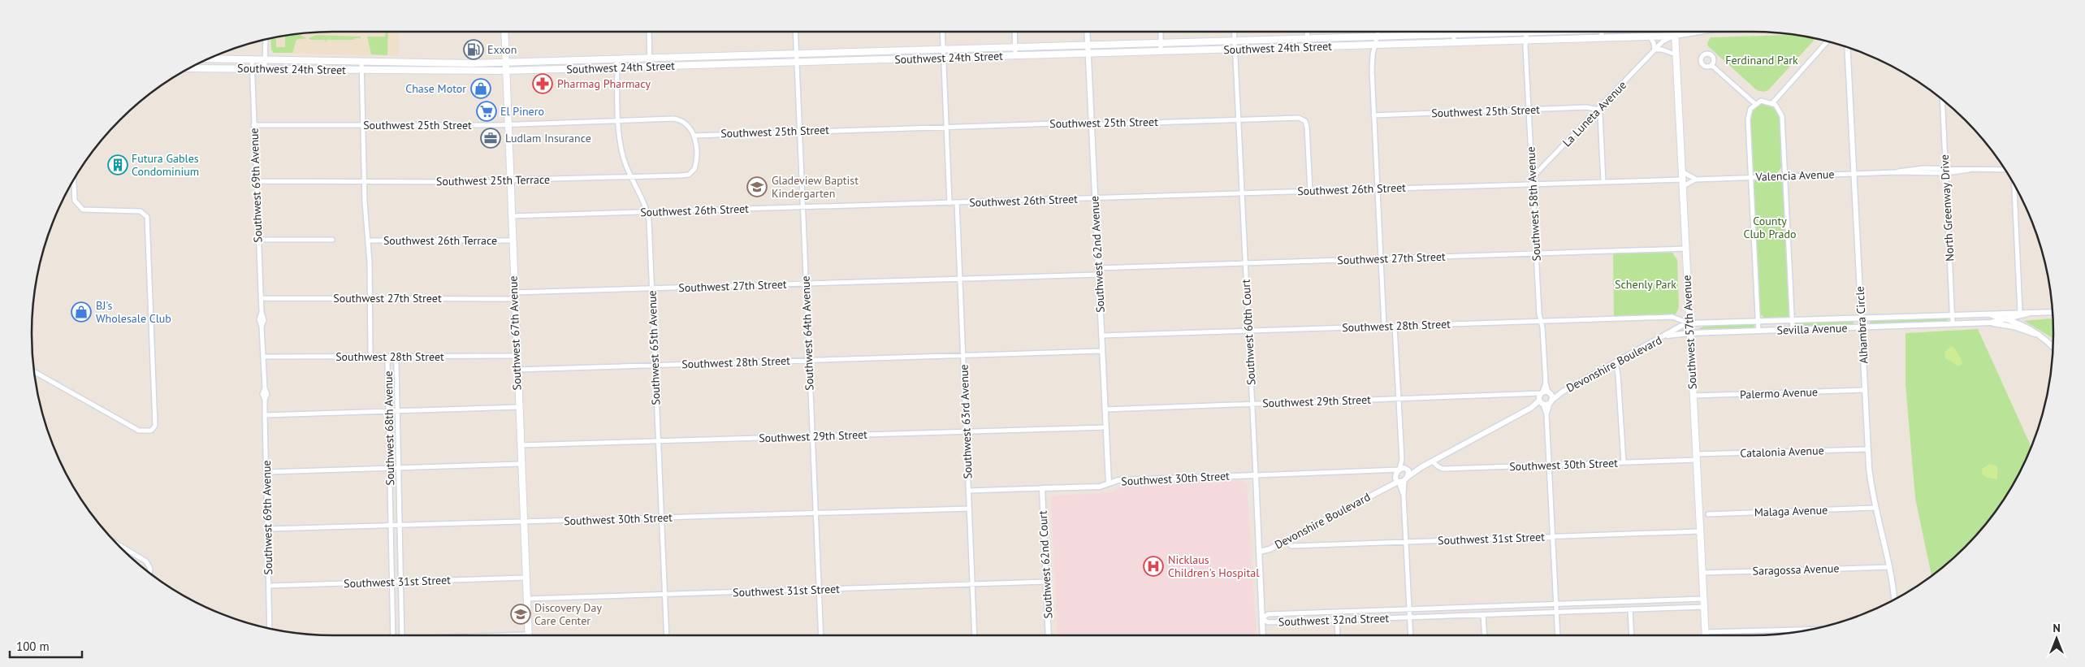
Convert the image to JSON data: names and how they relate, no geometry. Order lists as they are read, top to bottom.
{
  "streets": {
    "main road": ["Southwest 24th Street", "Southwest 57th Avenue", "Southwest 67th Avenue"],
    "street": [
      "Southwest 25th Street",
      "La Luneta Avenue",
      "Valencia Avenue",
      "Southwest 25th Terrace",
      "Southwest 69th Avenue",
      "Southwest 26th Street",
      "Southwest 58th Avenue",
      "North Greenway Drive",
      "Southwest 26th Terrace",
      "Southwest 62nd Avenue",
      "Southwest 27th Street",
      "Alhambra Circle",
      "Southwest 28th Street",
      "Sevilla Avenue",
      "Southwest 60th Court",
      "Southwest 64th Avenue",
      "Southwest 65th Avenue",
      "Devonshire Boulevard",
      "Palermo Avenue",
      "Southwest 29th Street",
      "Southwest 63rd Avenue",
      "Southwest 68th Avenue",
      "Catalonia Avenue",
      "Southwest 30th Street",
      "Malaga Avenue",
      "Southwest 31st Street",
      "Southwest 62nd Court",
      "Saragossa Avenue",
      "Southwest 32nd Street"
    ]
  },
  "crossings": [
    ["Southwest 24th Street", "La Luneta Avenue"],
    ["Southwest 24th Street", "Southwest 69th Avenue"],
    ["Southwest 24th Street", "Southwest 58th Avenue"],
    ["Southwest 24th Street", "Southwest 62nd Avenue"],
    ["Southwest 24th Street", "Southwest 60th Court"],
    ["Southwest 24th Street", "Southwest 57th Avenue"],
    ["Southwest 24th Street", "Southwest 67th Avenue"],
    ["Southwest 24th Street", "Southwest 64th Avenue"],
    ["Southwest 24th Street", "Southwest 65th Avenue"],
    ["Southwest 25th Street", "La Luneta Avenue"],
    ["Southwest 25th Street", "Southwest 25th Terrace"],
    ["Southwest 25th Street", "Southwest 69th Avenue"],
    ["Southwest 25th Street", "Southwest 26th Street"],
    ["Southwest 25th Street", "Southwest 58th Avenue"],
    ["Southwest 25th Street", "Southwest 62nd Avenue"],
    ["Southwest 25th Street", "Southwest 60th Court"],
    ["Southwest 25th Street", "Southwest 67th Avenue"],
    ["Southwest 25th Street", "Southwest 64th Avenue"],
    ["Southwest 25th Street", "Southwest 65th Avenue"],
    ["La Luneta Avenue", "Southwest 58th Avenue"],
    ["La Luneta Avenue", "Southwest 57th Avenue"],
    ["Valencia Avenue", "North Greenway Drive"],
    ["Valencia Avenue", "Alhambra Circle"],
    ["Valencia Avenue", "Southwest 57th Avenue"],
    ["Southwest 25th Terrace", "Southwest 69th Avenue"],
    ["Southwest 25th Terrace", "Southwest 67th Avenue"],
    ["Southwest 25th Terrace", "Southwest 65th Avenue"],
    ["Southwest 69th Avenue", "Southwest 27th Street"],
    ["Southwest 69th Avenue", "Southwest 28th Street"],
    ["Southwest 69th Avenue", "Southwest 30th Street"],
    ["Southwest 69th Avenue", "Southwest 31st Street"],
    ["Southwest 26th Street", "Southwest 58th Avenue"],
    ["Southwest 26th Street", "Southwest 62nd Avenue"],
    ["Southwest 26th Street", "Southwest 60th Court"],
    ["Southwest 26th Street", "Southwest 57th Avenue"],
    ["Southwest 26th Street", "Southwest 67th Avenue"],
    ["Southwest 26th Street", "Southwest 64th Avenue"],
    ["Southwest 26th Street", "Southwest 65th Avenue"],
    ["Southwest 26th Street", "Southwest 63rd Avenue"],
    ["Southwest 58th Avenue", "Southwest 27th Street"],
    ["Southwest 58th Avenue", "Southwest 28th Street"],
    ["Southwest 58th Avenue", "Devonshire Boulevard"],
    ["Southwest 58th Avenue", "Southwest 29th Street"],
    ["North Greenway Drive", "Sevilla Avenue"],
    ["Southwest 26th Terrace", "Southwest 67th Avenue"],
    ["Southwest 62nd Avenue", "Southwest 27th Street"],
    ["Southwest 62nd Avenue", "Southwest 28th Street"],
    ["Southwest 62nd Avenue", "Southwest 29th Street"],
    ["Southwest 62nd Avenue", "Southwest 30th Street"],
    ["Southwest 27th Street", "Southwest 60th Court"],
    ["Southwest 27th Street", "Southwest 57th Avenue"],
    ["Southwest 27th Street", "Southwest 67th Avenue"],
    ["Southwest 27th Street", "Southwest 64th Avenue"],
    ["Southwest 27th Street", "Southwest 65th Avenue"],
    ["Southwest 27th Street", "Southwest 63rd Avenue"],
    ["Alhambra Circle", "Sevilla Avenue"],
    ["Alhambra Circle", "Palermo Avenue"],
    ["Alhambra Circle", "Catalonia Avenue"],
    ["Alhambra Circle", "Malaga Avenue"],
    ["Alhambra Circle", "Saragossa Avenue"],
    ["Southwest 28th Street", "Sevilla Avenue"],
    ["Southwest 28th Street", "Southwest 60th Court"],
    ["Southwest 28th Street", "Southwest 57th Avenue"],
    ["Southwest 28th Street", "Southwest 67th Avenue"],
    ["Southwest 28th Street", "Southwest 64th Avenue"],
    ["Southwest 28th Street", "Southwest 65th Avenue"],
    ["Southwest 28th Street", "Devonshire Boulevard"],
    ["Southwest 28th Street", "Southwest 63rd Avenue"],
    ["Southwest 28th Street", "Southwest 68th Avenue"],
    ["Sevilla Avenue", "Southwest 57th Avenue"],
    ["Sevilla Avenue", "Devonshire Boulevard"],
    ["Southwest 60th Court", "Devonshire Boulevard"],
    ["Southwest 60th Court", "Southwest 29th Street"],
    ["Southwest 60th Court", "Southwest 30th Street"],
    ["Southwest 60th Court", "Southwest 32nd Street"],
    ["Southwest 57th Avenue", "Devonshire Boulevard"],
    ["Southwest 57th Avenue", "Palermo Avenue"],
    ["Southwest 57th Avenue", "Catalonia Avenue"],
    ["Southwest 57th Avenue", "Southwest 30th Street"],
    ["Southwest 57th Avenue", "Southwest 31st Street"],
    ["Southwest 57th Avenue", "Saragossa Avenue"],
    ["Southwest 57th Avenue", "Southwest 32nd Street"],
    ["Southwest 67th Avenue", "Southwest 29th Street"],
    ["Southwest 67th Avenue", "Southwest 30th Street"],
    ["Southwest 67th Avenue", "Southwest 31st Street"],
    ["Southwest 64th Avenue", "Southwest 29th Street"],
    ["Southwest 64th Avenue", "Southwest 30th Street"],
    ["Southwest 64th Avenue", "Southwest 31st Street"],
    ["Southwest 65th Avenue", "Southwest 29th Street"],
    ["Southwest 65th Avenue", "Southwest 30th Street"],
    ["Southwest 65th Avenue", "Southwest 31st Street"],
    ["Devonshire Boulevard", "Southwest 29th Street"],
    ["Devonshire Boulevard", "Southwest 30th Street"],
    ["Devonshire Boulevard", "Southwest 31st Street"],
    ["Southwest 29th Street", "Southwest 63rd Avenue"],
    ["Southwest 63rd Avenue", "Southwest 30th Street"],
    ["Southwest 63rd Avenue", "Southwest 31st Street"],
    ["Southwest 68th Avenue", "Southwest 30th Street"],
    ["Southwest 68th Avenue", "Southwest 31st Street"],
    ["Catalonia Avenue", "Southwest 30th Street"],
    ["Southwest 30th Street", "Southwest 62nd Court"],
    ["Southwest 31st Street", "Southwest 62nd Court"]
  ],
  "parks": ["Ferdinand Park", "County Club Prado", "Schenly Park"],
  "places": {
    "fuel station": ["Exxon"],
    "pharmacy": ["Pharmag Pharmacy"],
    "shop": ["Chase Motor", "BJ's Wholesale Club"],
    "supermarket": ["El Pinero"],
    "office": ["Ludlam Insurance"],
    "building": ["Futura Gables Condominium"],
    "school or university": ["Gladeview Baptist Kindergarten", "Discovery Day Care Center"],
    "hospital": ["Nicklaus Children's Hospital"]
  },
  "scale_bar": "100 m",
  "north": "top"
}
